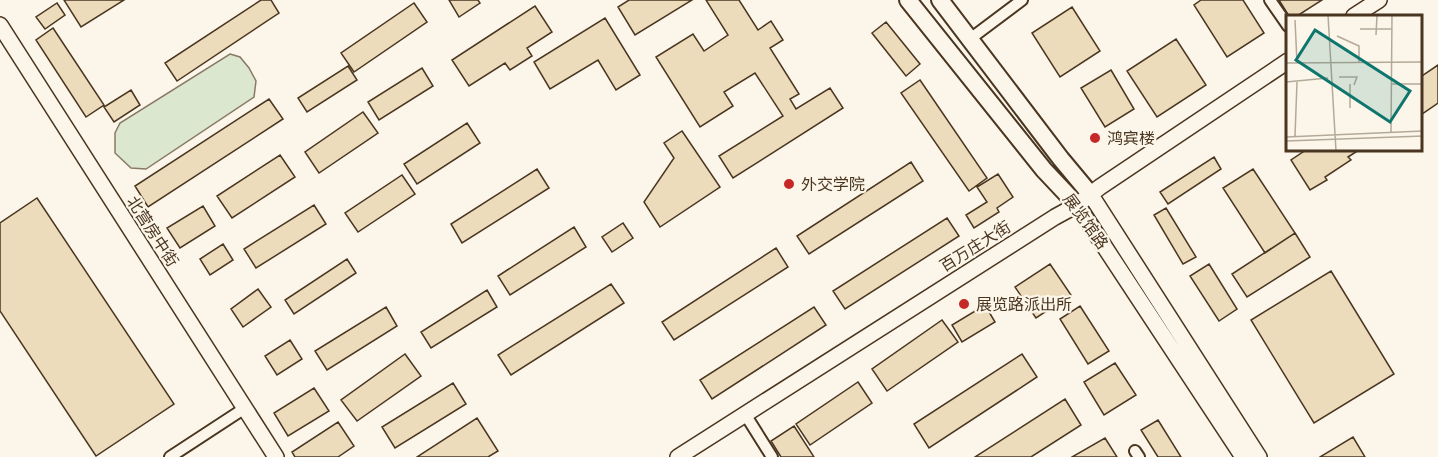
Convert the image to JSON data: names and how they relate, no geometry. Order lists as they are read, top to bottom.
{
  "streets": {
    "main road": ["展览馆路", "北营房中街", "百万庄大街"]
  },
  "crossings": [
    ["展览馆路", "百万庄大街"]
  ],
  "places": ["鸿宾楼", "外交学院", "展览路派出所"]
}
